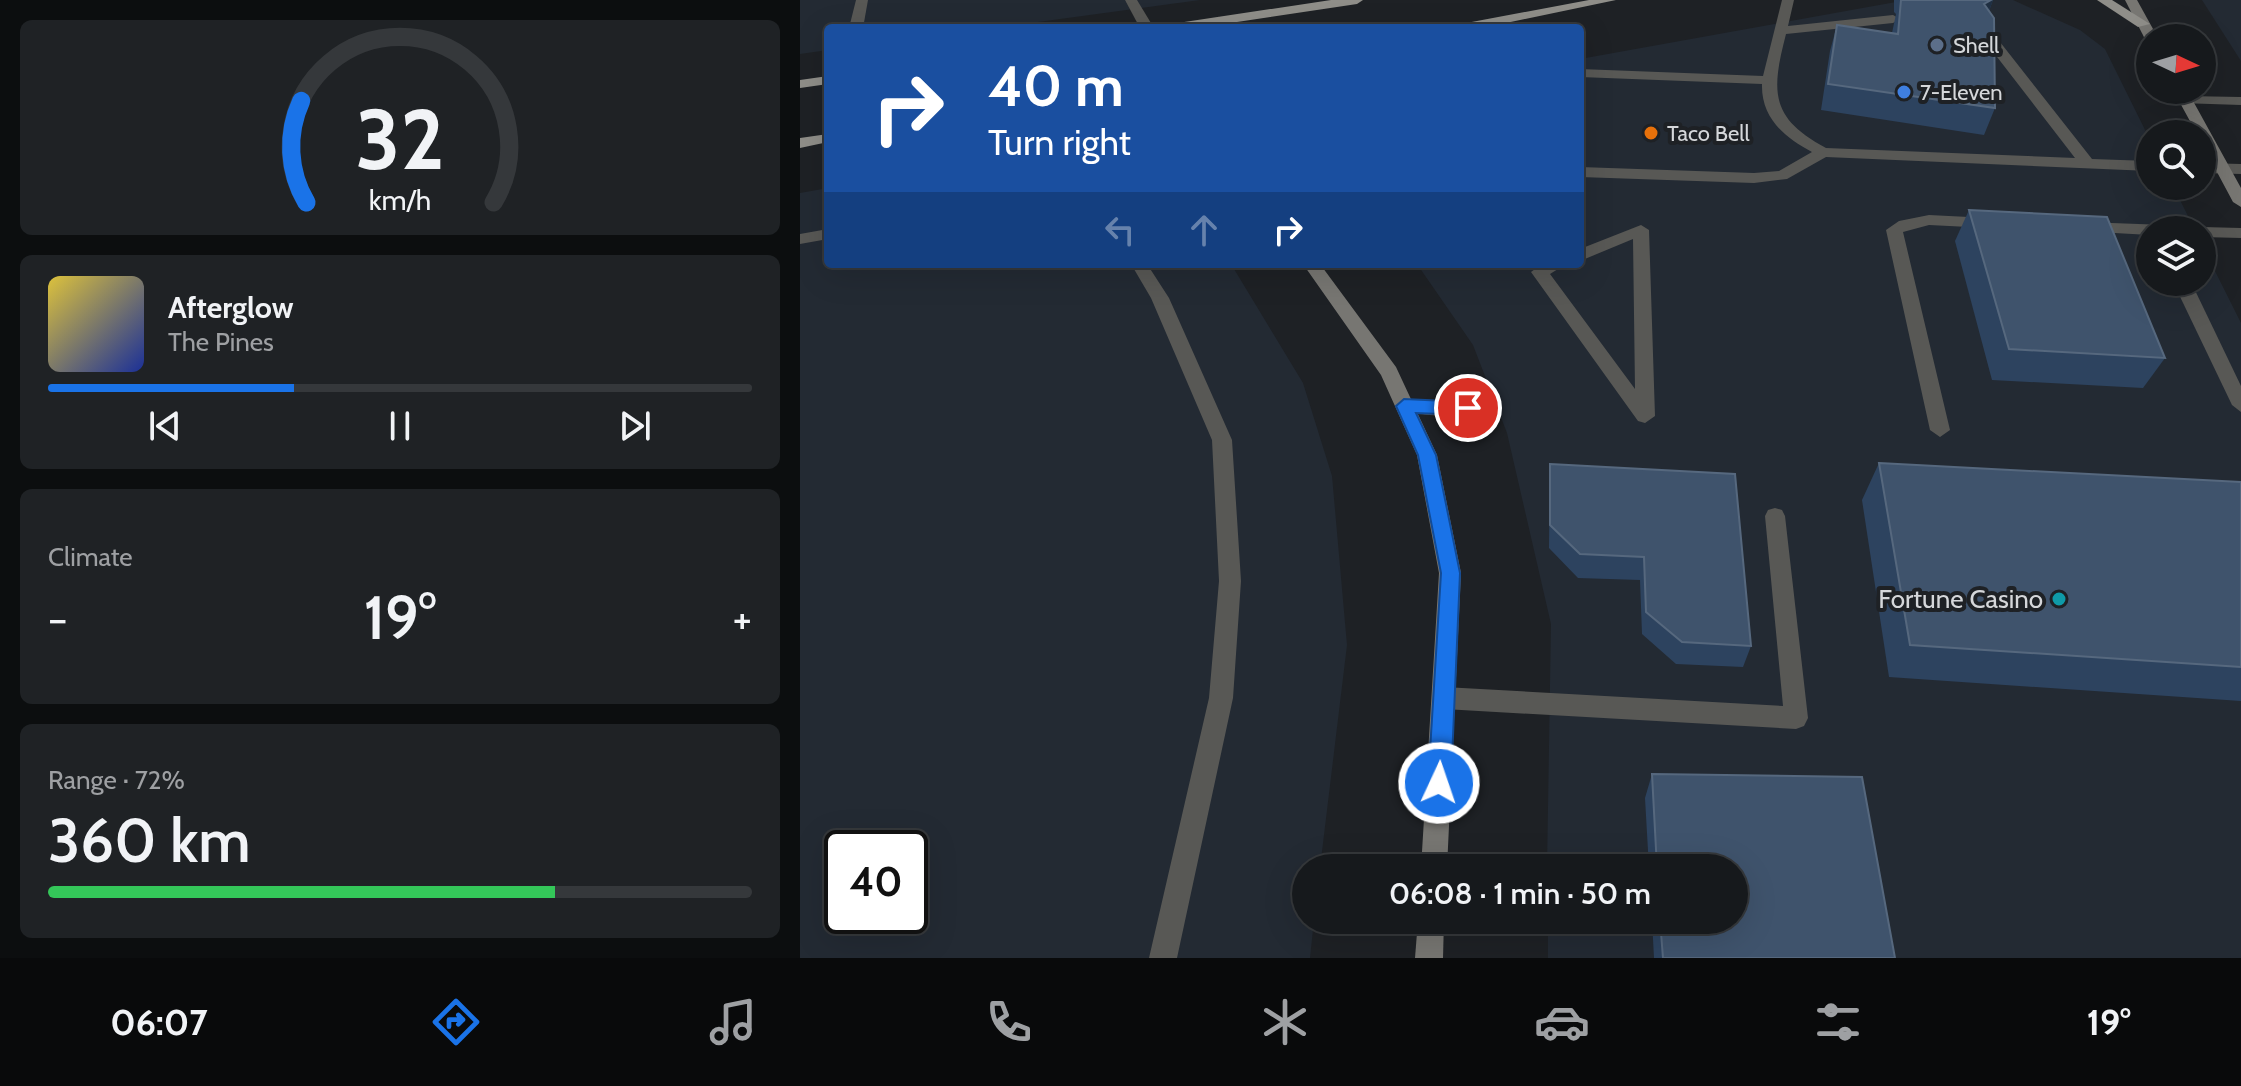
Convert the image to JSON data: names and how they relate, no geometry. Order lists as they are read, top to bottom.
{
  "places": [
    "Shell",
    "7-Eleven",
    "Taco Bell",
    "Fortune Casino"
  ],
  "north": "right",
  "page": {
    "turn": ["40 m", "Turn right"],
    "song": ["Afterglow", "The Pines"],
    "tile": [
      "Climate",
      ["Range · 72%", "360 km"]
    ],
    "heat": ["−", "19°", "+"],
    "limit": "40",
    "trip": "06:08 · 1 min · 50 m",
    "tabs": ["06:07", "19°"],
    "gauge": ["32", "km/h"]
  }
}
